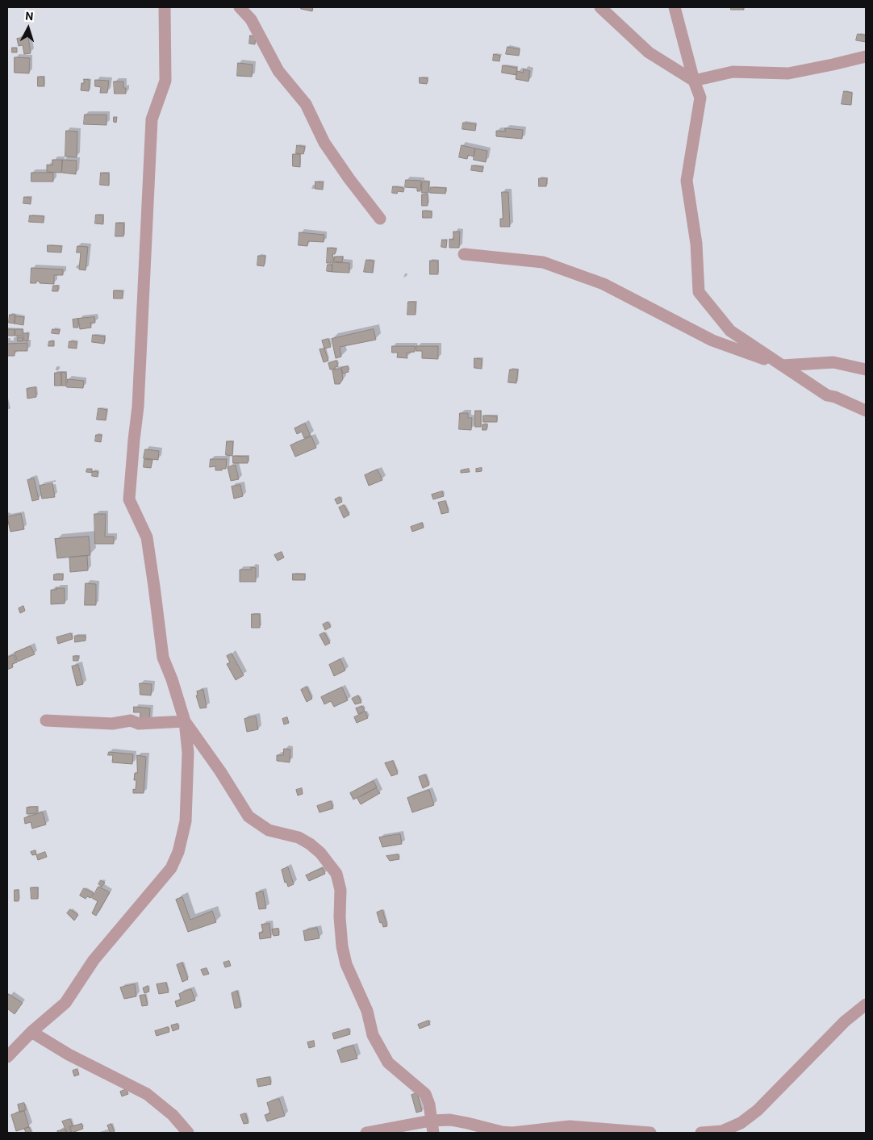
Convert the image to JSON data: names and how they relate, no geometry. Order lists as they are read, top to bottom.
{
  "north": "top"
}
